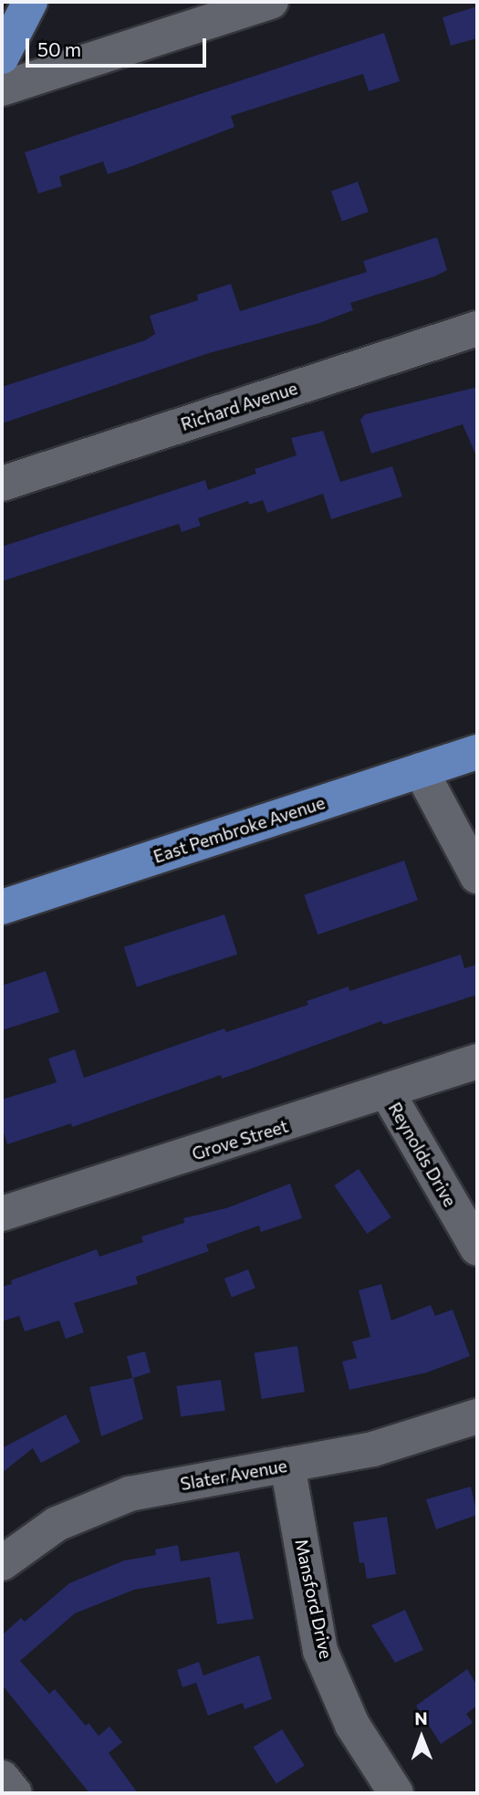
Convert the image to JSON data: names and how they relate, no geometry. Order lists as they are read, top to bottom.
{
  "streets": {
    "main road": ["East Pembroke Avenue"],
    "street": [
      "Richard Avenue",
      "Grove Street",
      "Reynolds Drive",
      "Slater Avenue",
      "Mansford Drive"
    ]
  },
  "crossings": [
    ["Grove Street", "Reynolds Drive"],
    ["Slater Avenue", "Mansford Drive"]
  ],
  "scale_bar": "50 m",
  "north": "top"
}
